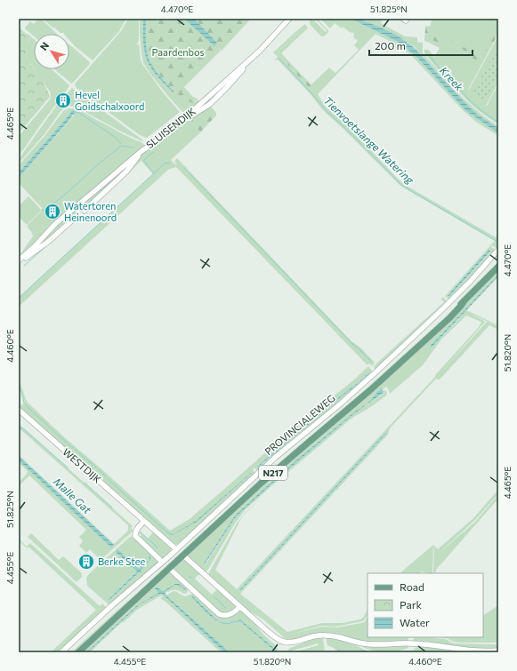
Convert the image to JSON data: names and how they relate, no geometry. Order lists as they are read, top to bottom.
{
  "streets": {
    "main road": ["PROVINCIALEWEG", "N217"],
    "street": ["SLUISENDIJK", "WESTDIJK"]
  },
  "crossings": [
    ["PROVINCIALEWEG", "WESTDIJK"]
  ],
  "water": ["Kreek", "Tienvoetslange Watering", "Malle Gat"],
  "parks": ["Paardenbos"],
  "places": {
    "building": ["Hevel Goidschalxoord", "Watertoren Heinenoord", "Berke Stee"]
  },
  "legend": ["Road", "Park", "Water"],
  "scale_bar": "200 m",
  "north": "top left",
  "coordinates": [
    "4.470°E",
    "51.825°N",
    "4.465°E",
    "4.460°E",
    "51.820°N",
    "4.455°E"
  ]
}
